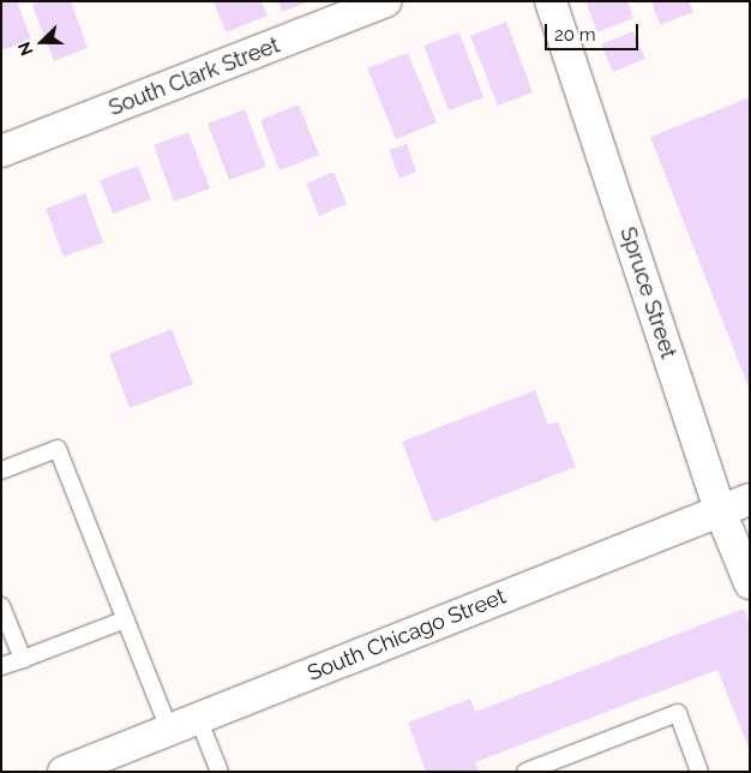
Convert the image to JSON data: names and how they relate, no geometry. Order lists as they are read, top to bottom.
{
  "streets": {
    "street": ["South Clark Street", "Spruce Street", "South Chicago Street"]
  },
  "crossings": [
    ["Spruce Street", "South Chicago Street"]
  ],
  "scale_bar": "20 m",
  "north": "left"
}
